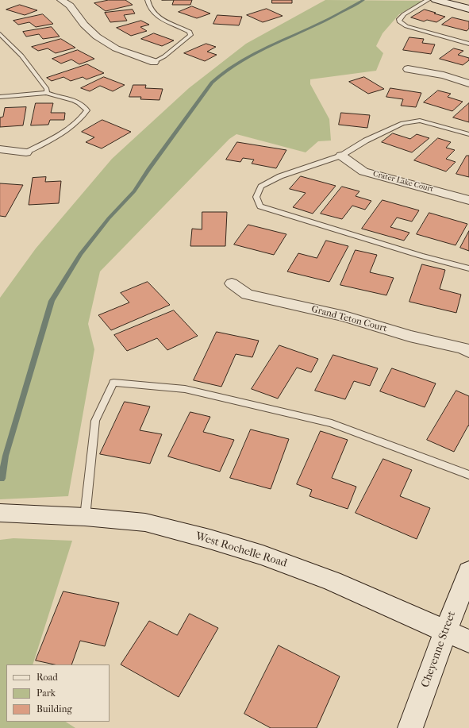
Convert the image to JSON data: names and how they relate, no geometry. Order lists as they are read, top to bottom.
{
  "streets": {
    "street": [
      "Crater Lake Court",
      "Grand Teton Court",
      "West Rochelle Road",
      "Cheyenne Street"
    ]
  },
  "crossings": [
    ["West Rochelle Road", "Cheyenne Street"]
  ],
  "legend": ["Road", "Park", "Building"]
}
